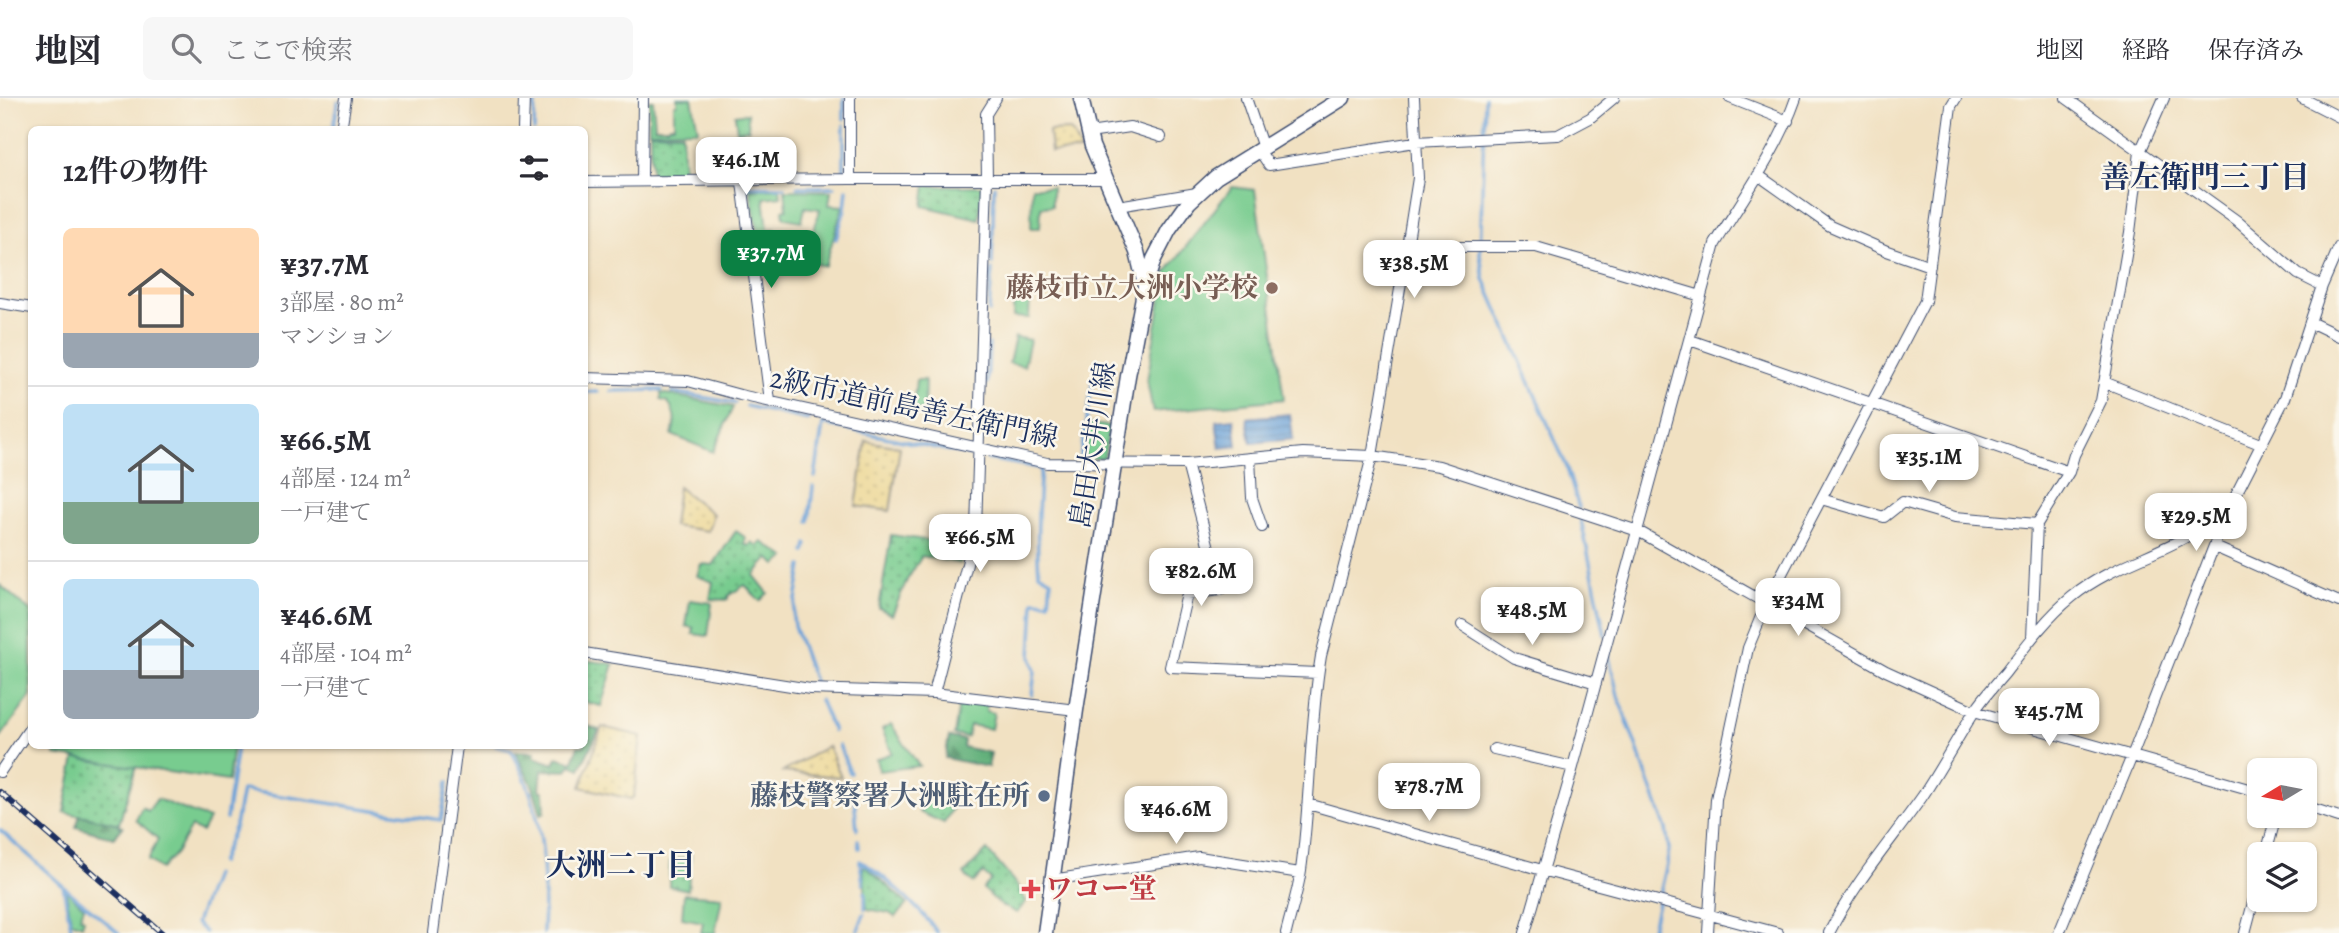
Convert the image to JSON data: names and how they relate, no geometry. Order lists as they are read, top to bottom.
{
  "streets": {
    "main road": ["島田大井川線"],
    "street": ["2級市道前島善左衛門線"]
  },
  "crossings": [
    ["2級市道前島善左衛門線", "島田大井川線"]
  ],
  "districts": ["善左衛門三丁目", "大洲二丁目"],
  "places": {
    "other": ["藤枝市立大洲小学校", "藤枝警察署大洲駐在所"],
    "health": ["ワコー堂"]
  },
  "north": "left",
  "page": {
    "header": "地図",
    "search": "ここで検索",
    "nav": ["地図", "経路", "保存済み"],
    "heading": "12件の物件",
    "price": [
      "¥46.1M",
      "¥37.7M",
      "¥38.5M",
      "¥35.1M",
      "¥29.5M",
      "¥66.5M",
      "¥82.6M",
      "¥34M",
      "¥48.5M",
      "¥45.7M",
      "¥78.7M",
      "¥46.6M"
    ],
    "list": [
      {
        "name": "¥37.7M",
        "note": "3部屋 · 80 m² · マンション"
      },
      {
        "name": "¥66.5M",
        "note": "4部屋 · 124 m² · 一戸建て"
      },
      {
        "name": "¥46.6M",
        "note": "4部屋 · 104 m² · 一戸建て"
      }
    ]
  }
}
